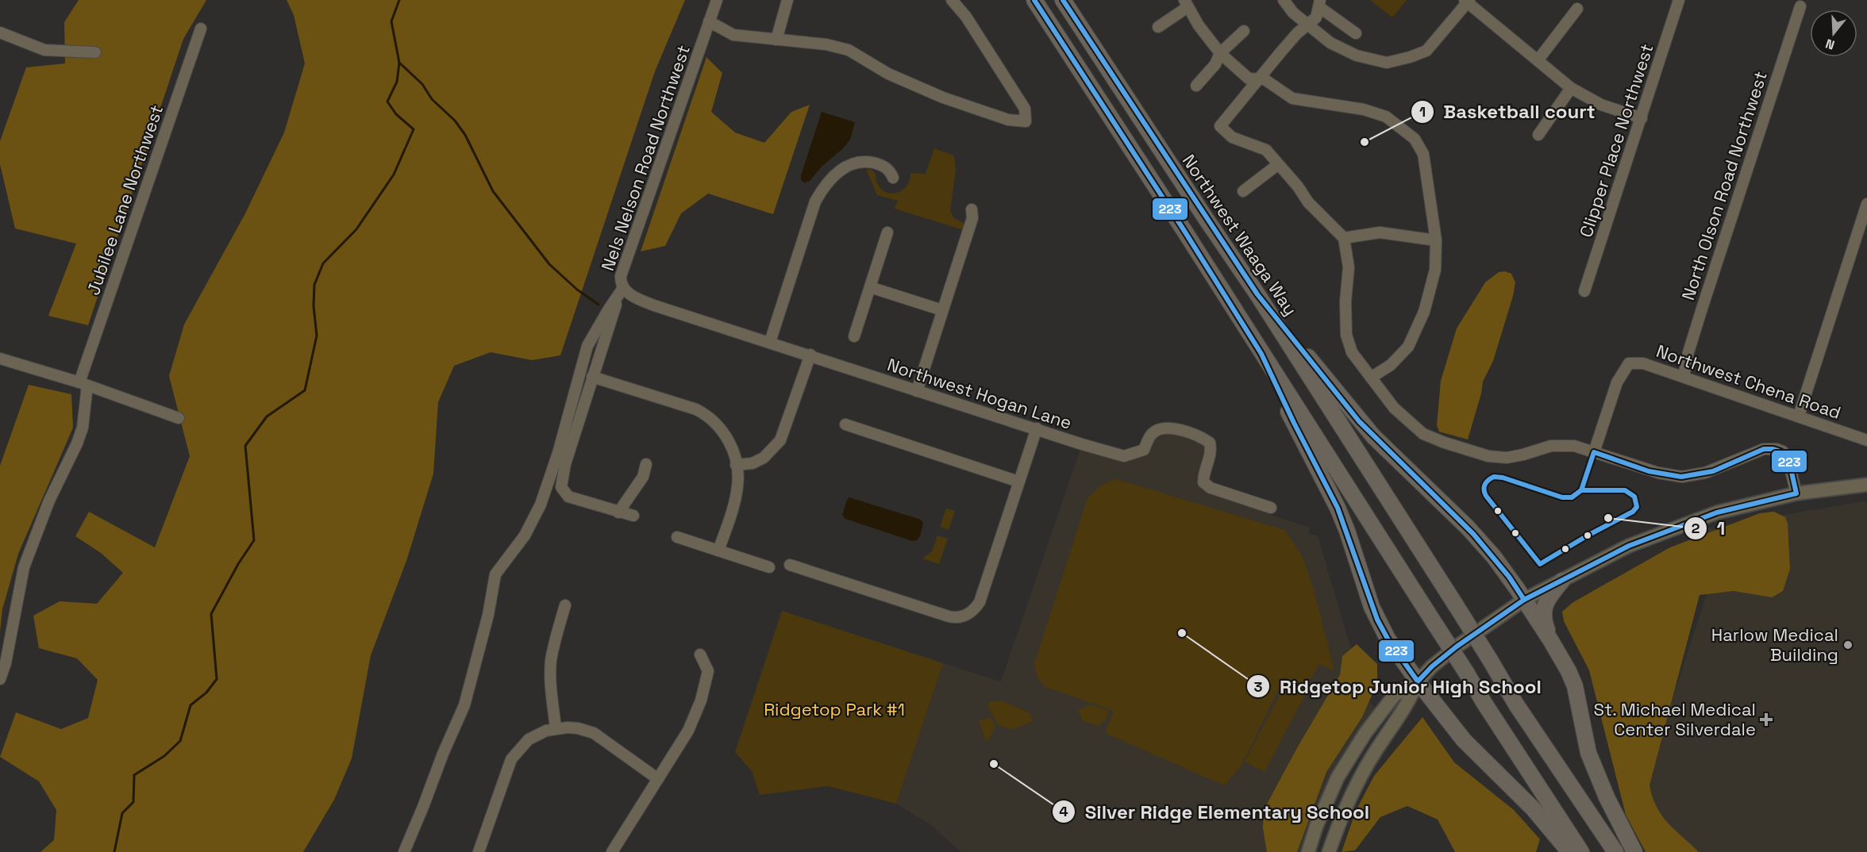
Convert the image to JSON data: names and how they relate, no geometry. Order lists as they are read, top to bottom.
{
  "streets": {
    "highway": ["Northwest Waaga Way"],
    "street": [
      "Clipper Place Northwest",
      "Nels Nelson Road Northwest",
      "North Olson Road Northwest",
      "Jubilee Lane Northwest",
      "Northwest Chena Road",
      "Northwest Hogan Lane"
    ]
  },
  "crossings": [
    ["Nels Nelson Road Northwest", "Northwest Hogan Lane"],
    ["North Olson Road Northwest", "Northwest Chena Road"]
  ],
  "parks": ["Ridgetop Park #1"],
  "places": {
    "other": [
      "Basketball court",
      "1",
      "Ridgetop Junior High School",
      "Harlow Medical Building",
      "Silver Ridge Elementary School"
    ],
    "health": ["St. Michael Medical Center Silverdale"]
  },
  "lines": ["transit line 223"],
  "north": "bottom"
}
